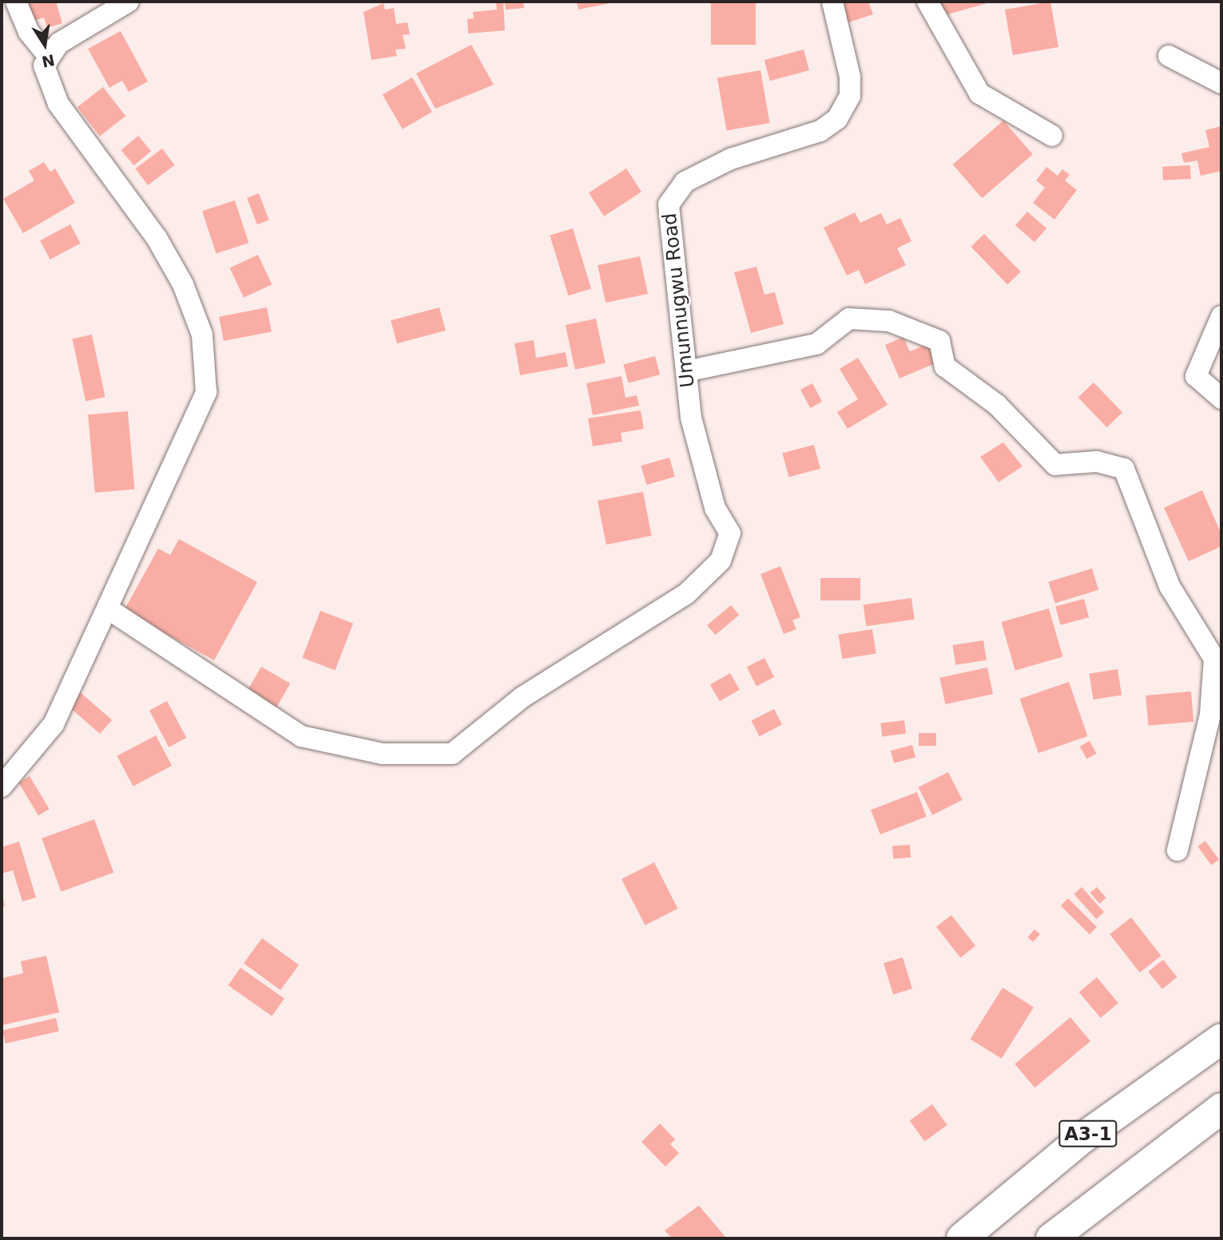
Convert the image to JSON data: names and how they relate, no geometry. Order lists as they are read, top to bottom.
{
  "streets": {
    "highway": ["A3-1"],
    "street": ["Umunnugwu Road"]
  },
  "north": "bottom"
}
